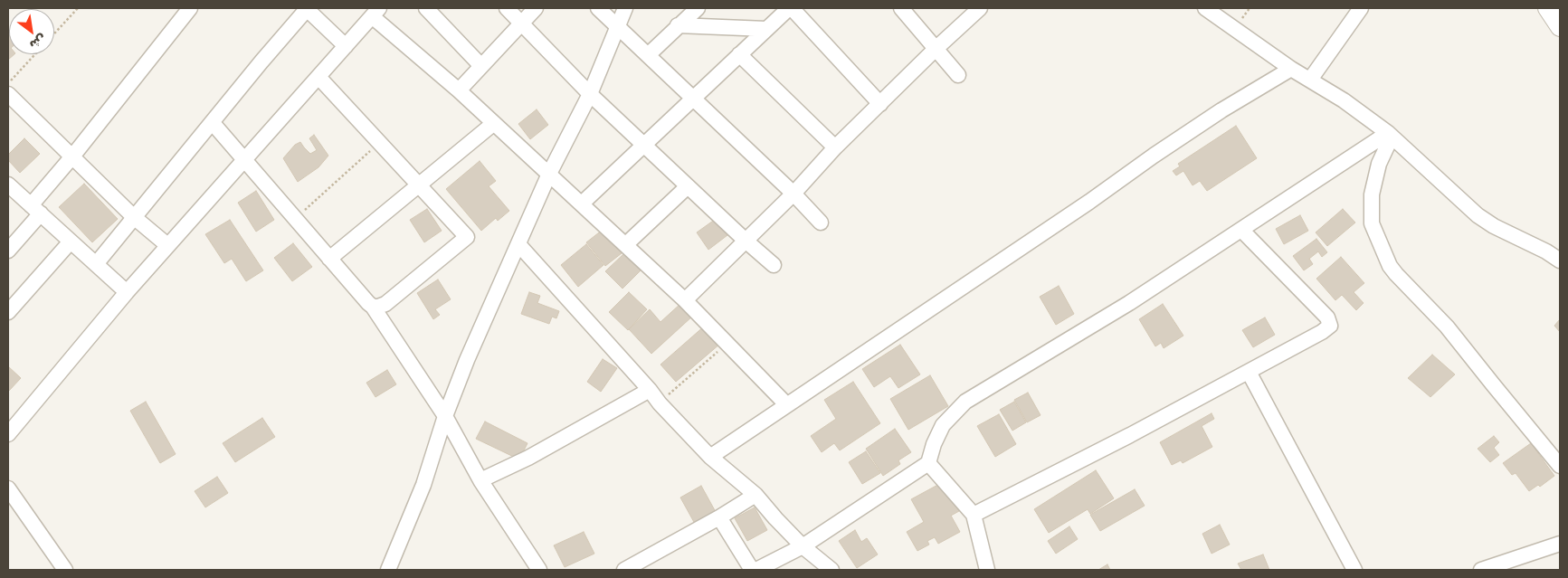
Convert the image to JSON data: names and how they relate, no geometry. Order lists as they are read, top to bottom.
{
  "north": "bottom right"
}
